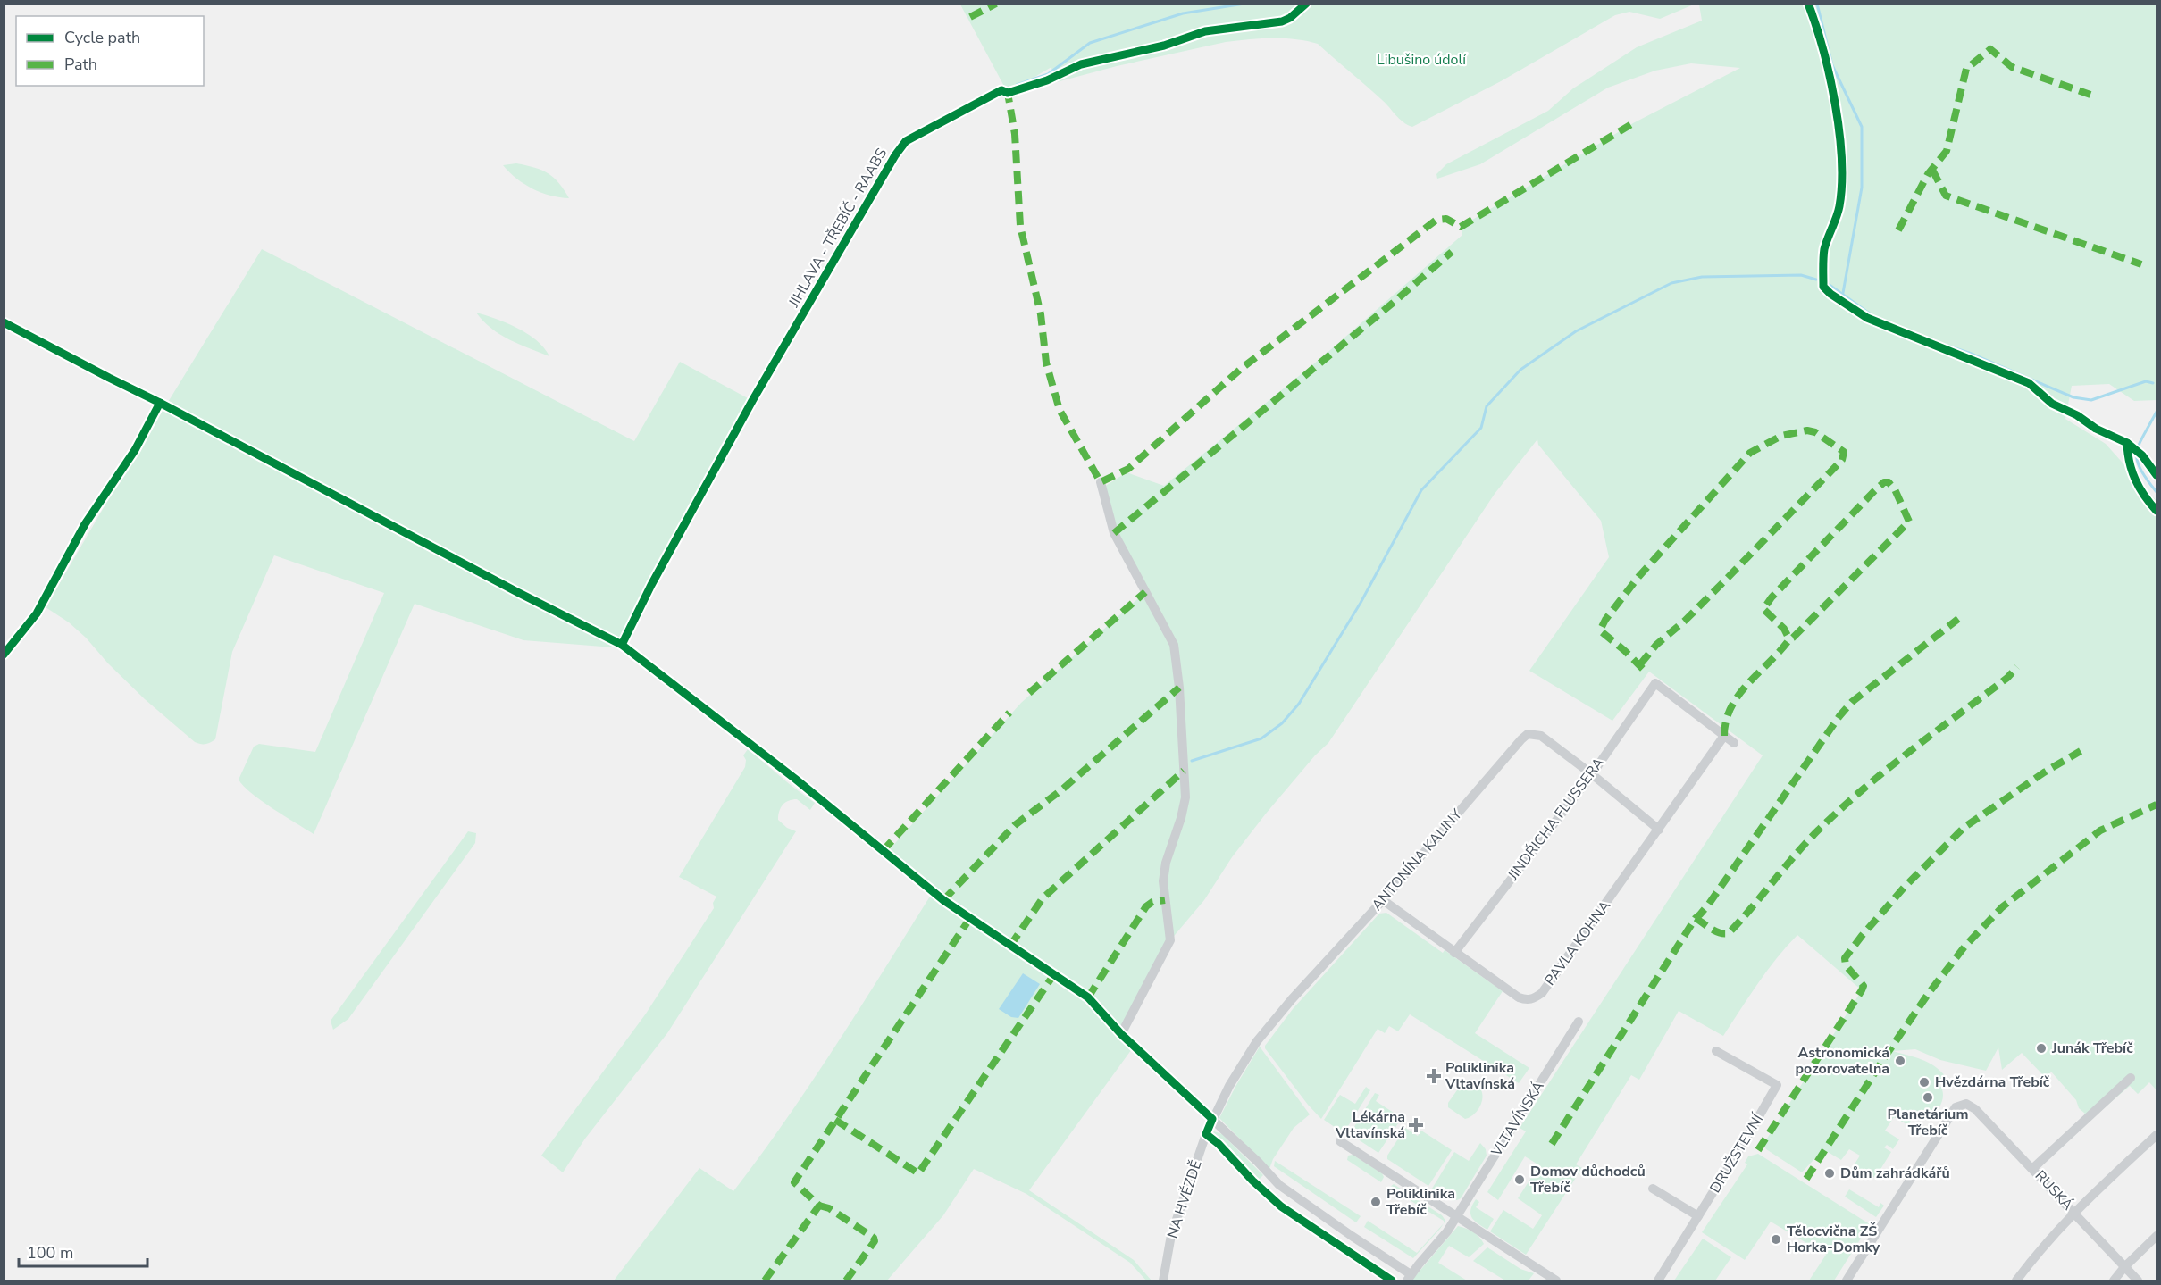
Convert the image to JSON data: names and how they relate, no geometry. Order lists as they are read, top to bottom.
{
  "streets": {
    "street": [
      "JINDŘICHA FLUSSERA",
      "ANTONÍNA KALINY",
      "PAVLA KOHNA",
      "VLTAVÍNSKÁ",
      "DRUŽSTEVNÍ",
      "RUSKÁ",
      "NA HVĚZDĚ"
    ],
    "cycle path": ["JIHLAVA - TŘEBÍČ - RAABS"]
  },
  "crossings": [
    ["JINDŘICHA FLUSSERA", "ANTONÍNA KALINY"],
    ["JINDŘICHA FLUSSERA", "PAVLA KOHNA"],
    ["ANTONÍNA KALINY", "PAVLA KOHNA"],
    ["ANTONÍNA KALINY", "NA HVĚZDĚ"]
  ],
  "parks": ["Libušino údolí"],
  "places": {
    "other": [
      "Junák Třebíč",
      "Astronomická pozorovatelna",
      "Hvězdárna Třebíč",
      "Planetárium Třebíč",
      "Dům zahrádkářů",
      "Domov důchodců Třebíč",
      "Poliklinika Třebíč",
      "Tělocvična ZŠ Horka-Domky"
    ],
    "health": ["Poliklinika Vltavínská", "Lékárna Vltavínská"]
  },
  "legend": ["Cycle path", "Path"],
  "scale_bar": "100 m"
}
